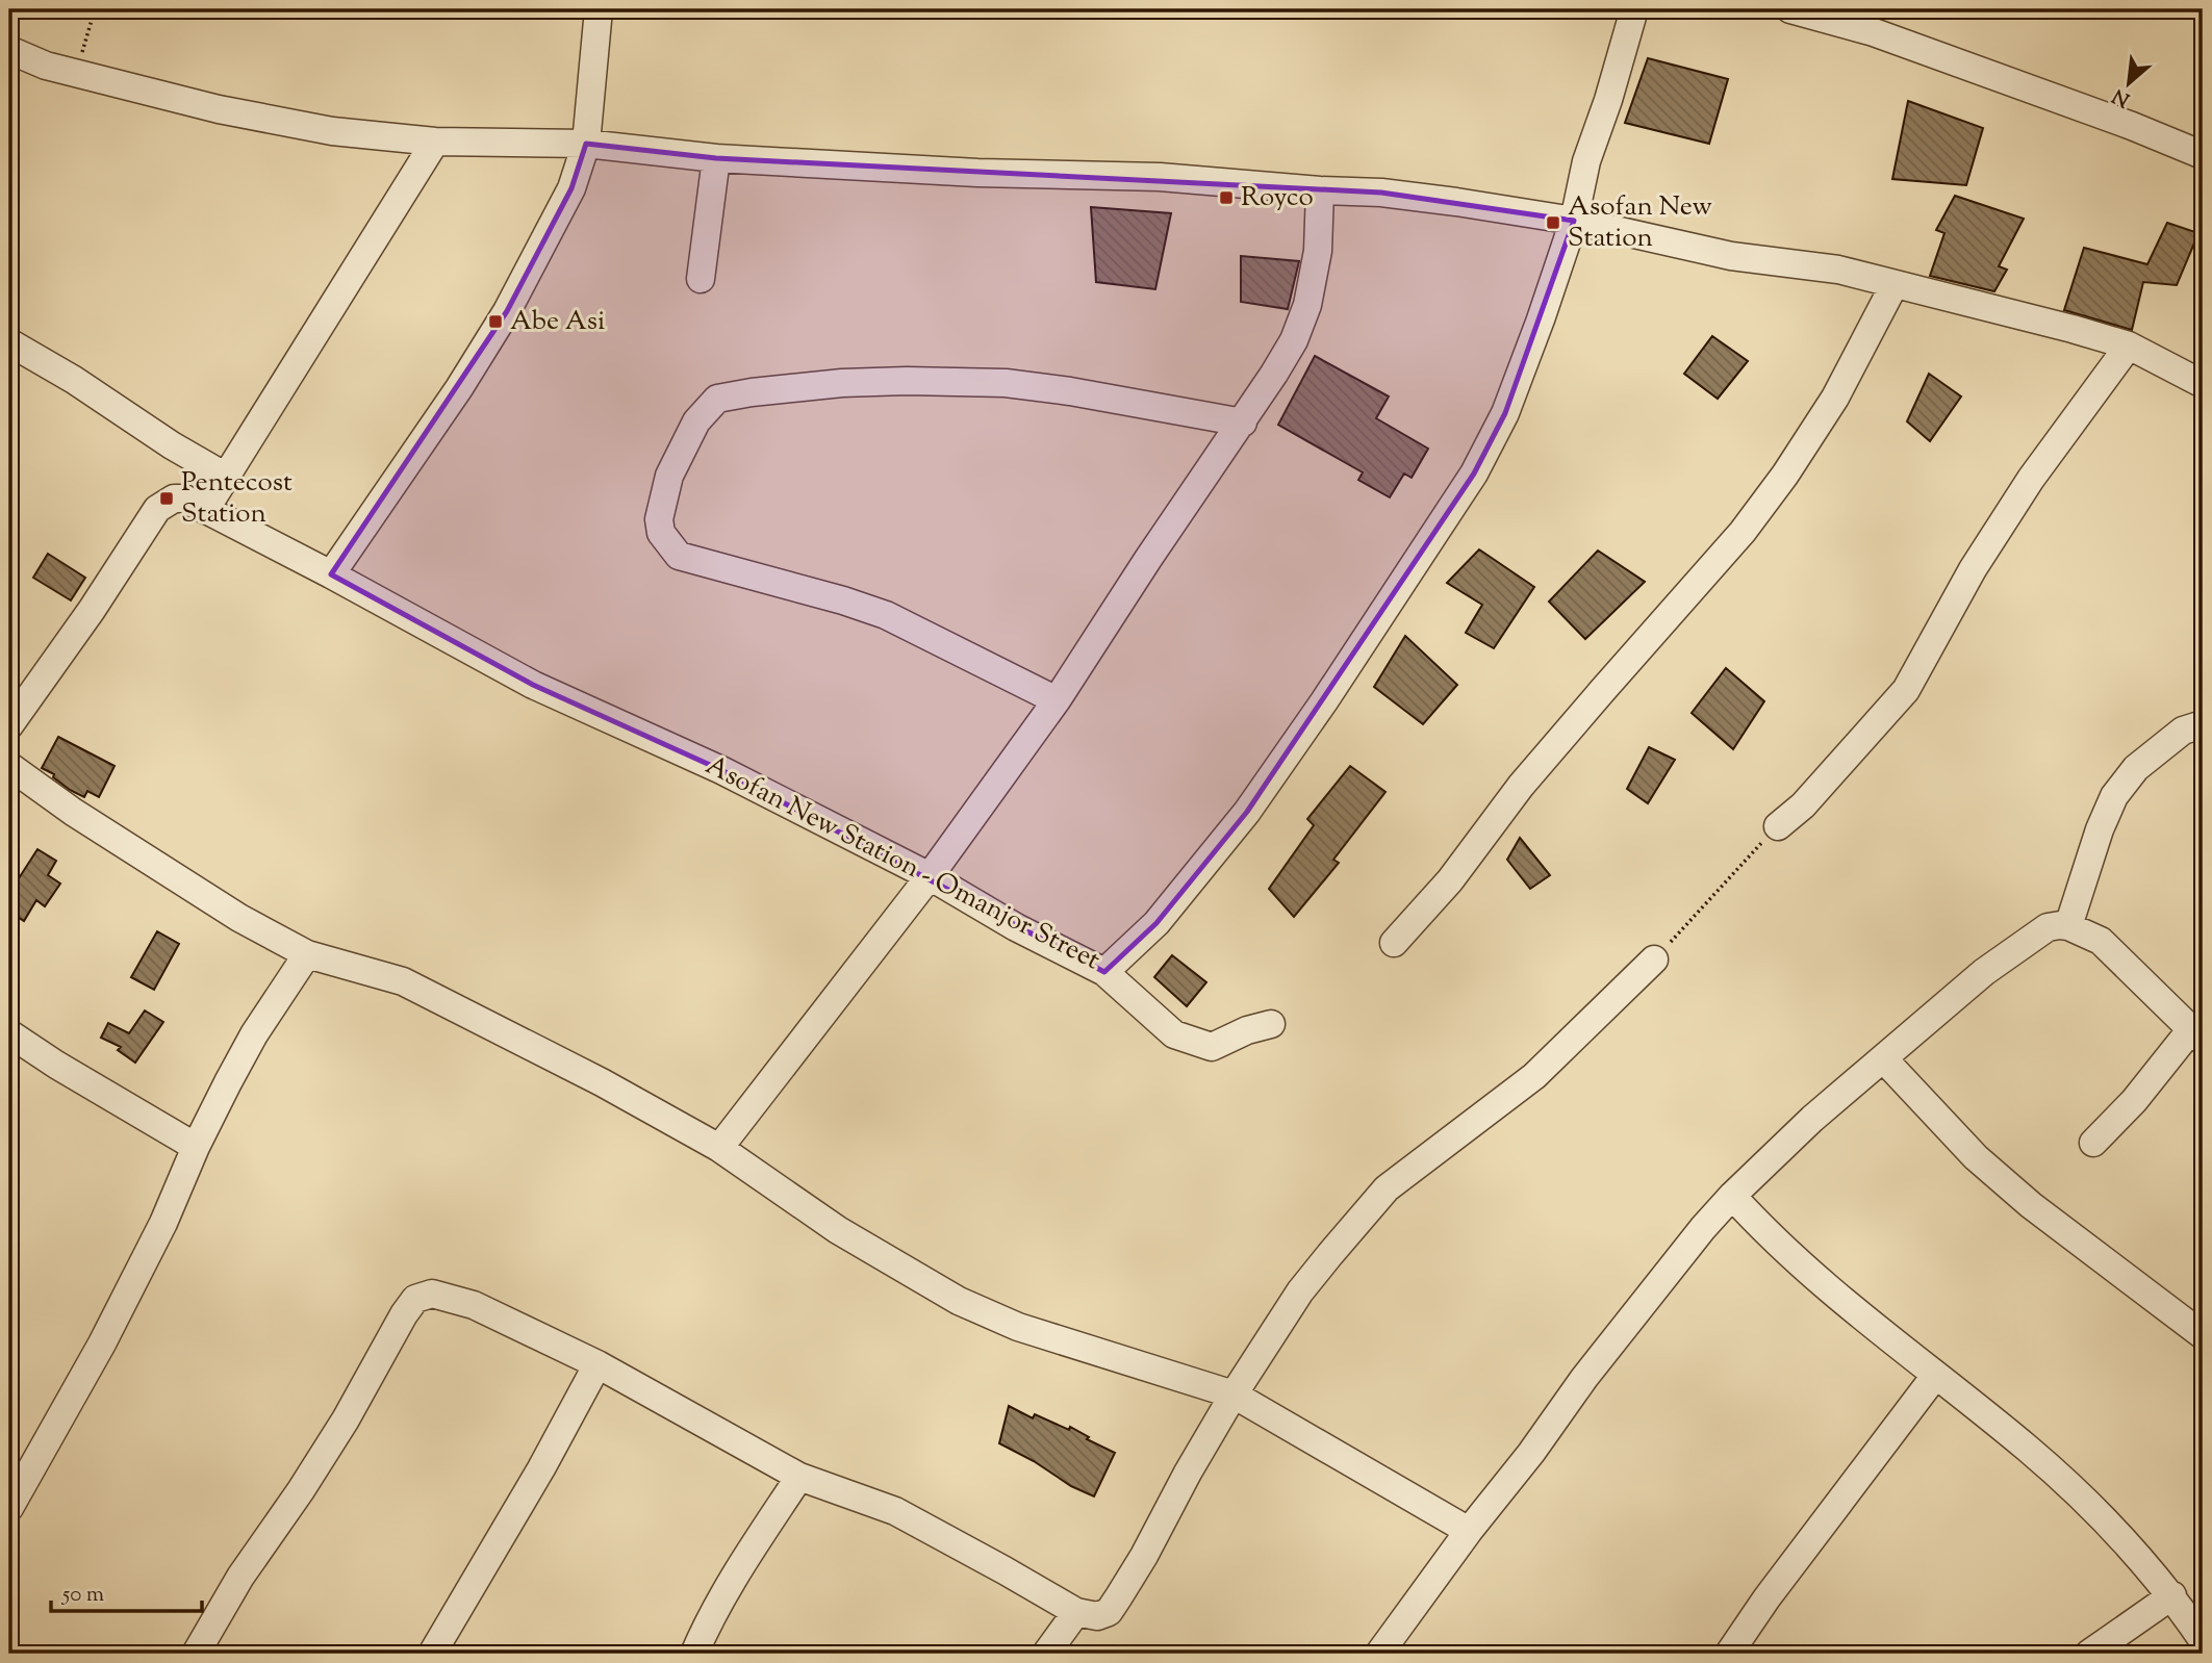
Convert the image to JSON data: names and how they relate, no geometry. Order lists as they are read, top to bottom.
{
  "streets": {
    "street": ["Asofan New Station - Omanjor Street"]
  },
  "places": {
    "transit": [
      "Royco",
      "Asofan New Station",
      "Abe Asi",
      "Pentecost Station"
    ]
  },
  "scale_bar": "50 m",
  "north": "bottom left"
}
